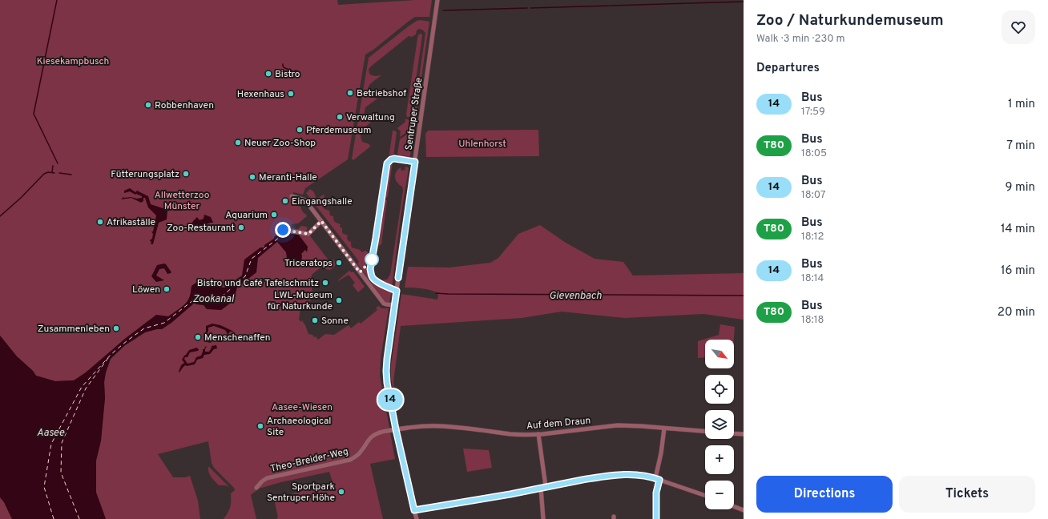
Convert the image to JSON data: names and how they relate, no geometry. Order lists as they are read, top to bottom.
{
  "streets": {
    "street": ["Sentruper Straße", "Auf dem Draun", "Theo-Breider-Weg"]
  },
  "crossings": [
    ["Sentruper Straße", "Auf dem Draun"],
    ["Sentruper Straße", "Theo-Breider-Weg"],
    ["Auf dem Draun", "Theo-Breider-Weg"]
  ],
  "water": ["Gievenbach", "Zookanal", "Aasee"],
  "parks": [
    "Kiesekampbusch",
    "Uhlenhorst",
    "Allwetterzoo Münster",
    "Aasee-Wiesen"
  ],
  "places": [
    "Bistro",
    "Betriebshof",
    "Hexenhaus",
    "Robbenhaven",
    "Verwaltung",
    "Pferdemuseum",
    "Neuer Zoo-Shop",
    "Fütterungsplatz",
    "Meranti-Halle",
    "Eingangshalle",
    "Aquarium",
    "Afrikaställe",
    "Zoo-Restaurant",
    "Triceratops",
    "Bistro und Café Tafelschmitz",
    "Löwen",
    "LWL-Museum für Naturkunde",
    "Sonne",
    "Zusammenleben",
    "Menschenaffen",
    "Archaeological Site",
    "Sportpark Sentruper Höhe"
  ],
  "lines": ["bus line 14"],
  "north": "bottom right",
  "page": {
    "on_map": "14",
    "heading": [
      ["Zoo / Naturkundemuseum", "Walk · 3 min · 230 m"],
      "Departures"
    ],
    "list": [
      {
        "mark": "14",
        "name": "Bus",
        "note": "17:59",
        "value": "1 min"
      },
      {
        "mark": "T80",
        "name": "Bus",
        "note": "18:05",
        "value": "7 min"
      },
      {
        "mark": "14",
        "name": "Bus",
        "note": "18:07",
        "value": "9 min"
      },
      {
        "mark": "T80",
        "name": "Bus",
        "note": "18:12",
        "value": "14 min"
      },
      {
        "mark": "14",
        "name": "Bus",
        "note": "18:14",
        "value": "16 min"
      },
      {
        "mark": "T80",
        "name": "Bus",
        "note": "18:18",
        "value": "20 min"
      }
    ],
    "map_buttons": ["+", "−"],
    "buttons": ["Directions", "Tickets"]
  }
}
